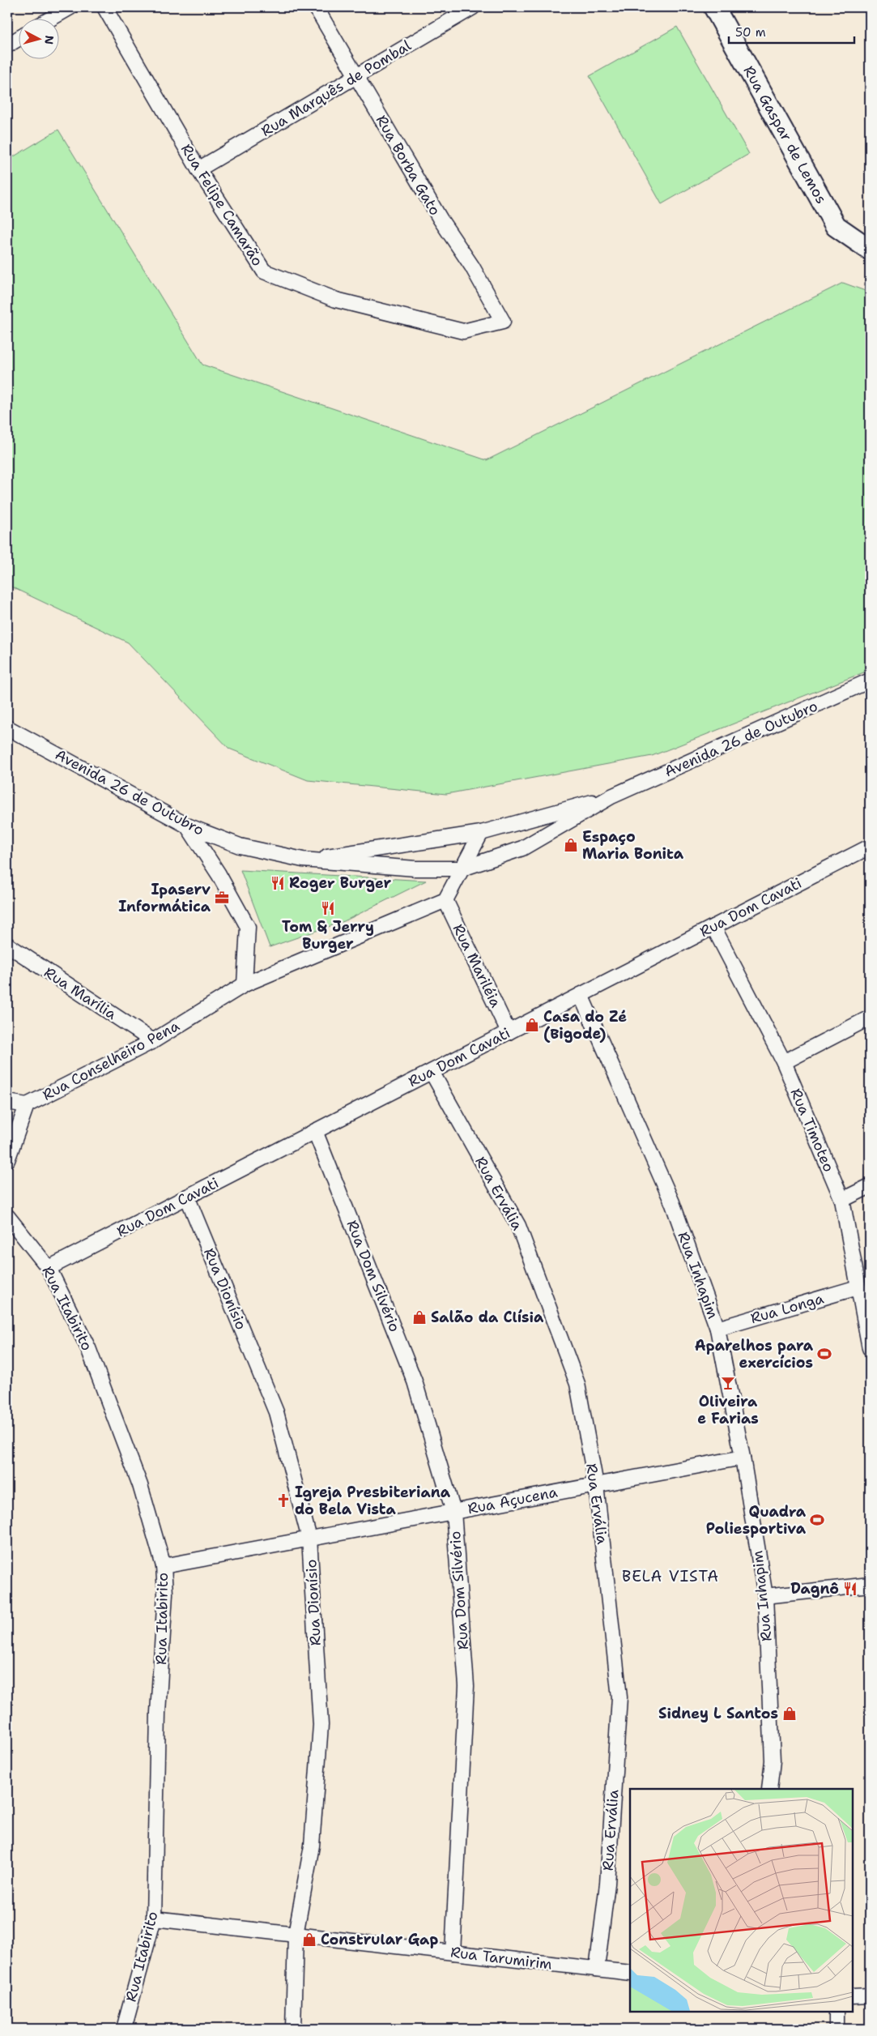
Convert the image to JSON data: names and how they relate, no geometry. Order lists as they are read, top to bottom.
{
  "streets": {
    "main road": ["Rua Gaspar de Lemos"],
    "street": [
      "Rua Marquês de Pombal",
      "Rua Borba Gato",
      "Rua Felipe Camarão",
      "Avenida 26 de Outubro",
      "Rua Dom Cavati",
      "Rua Mariléia",
      "Rua Marília",
      "Rua Conselheiro Pena",
      "Rua Timoteo",
      "Rua Ervália",
      "Rua Inhapim",
      "Rua Dom Silvério",
      "Rua Dionísio",
      "Rua Itabirito",
      "Rua Longa",
      "Rua Açucena",
      "Rua Tarumirim"
    ]
  },
  "crossings": [
    ["Rua Marquês de Pombal", "Rua Borba Gato"],
    ["Rua Marquês de Pombal", "Rua Felipe Camarão"],
    ["Rua Borba Gato", "Rua Felipe Camarão"],
    ["Rua Dom Cavati", "Rua Mariléia"],
    ["Rua Dom Cavati", "Rua Timoteo"],
    ["Rua Dom Cavati", "Rua Ervália"],
    ["Rua Dom Cavati", "Rua Inhapim"],
    ["Rua Dom Cavati", "Rua Dom Silvério"],
    ["Rua Dom Cavati", "Rua Dionísio"],
    ["Rua Dom Cavati", "Rua Itabirito"],
    ["Rua Mariléia", "Rua Conselheiro Pena"],
    ["Rua Marília", "Rua Conselheiro Pena"],
    ["Rua Timoteo", "Rua Longa"],
    ["Rua Ervália", "Rua Açucena"],
    ["Rua Ervália", "Rua Tarumirim"],
    ["Rua Inhapim", "Rua Longa"],
    ["Rua Inhapim", "Rua Açucena"],
    ["Rua Dom Silvério", "Rua Açucena"],
    ["Rua Dom Silvério", "Rua Tarumirim"],
    ["Rua Dionísio", "Rua Açucena"],
    ["Rua Dionísio", "Rua Tarumirim"],
    ["Rua Itabirito", "Rua Açucena"],
    ["Rua Itabirito", "Rua Tarumirim"]
  ],
  "districts": ["BELA VISTA"],
  "places": {
    "shop": [
      "Espaço Maria Bonita",
      "Casa do Zé (Bigode)",
      "Salão da Clísia",
      "Sidney L Santos",
      "Constrular Gap"
    ],
    "restaurant": ["Roger Burger", "Tom & Jerry Burger", "Dagnô"],
    "office": ["Ipaserv Informática"],
    "sports": ["Aparelhos para exercícios", "Quadra Poliesportiva"],
    "bar": ["Oliveira e Farias"],
    "church": ["Igreja Presbiteriana do Bela Vista"]
  },
  "scale_bar": "50 m",
  "north": "right"
}
